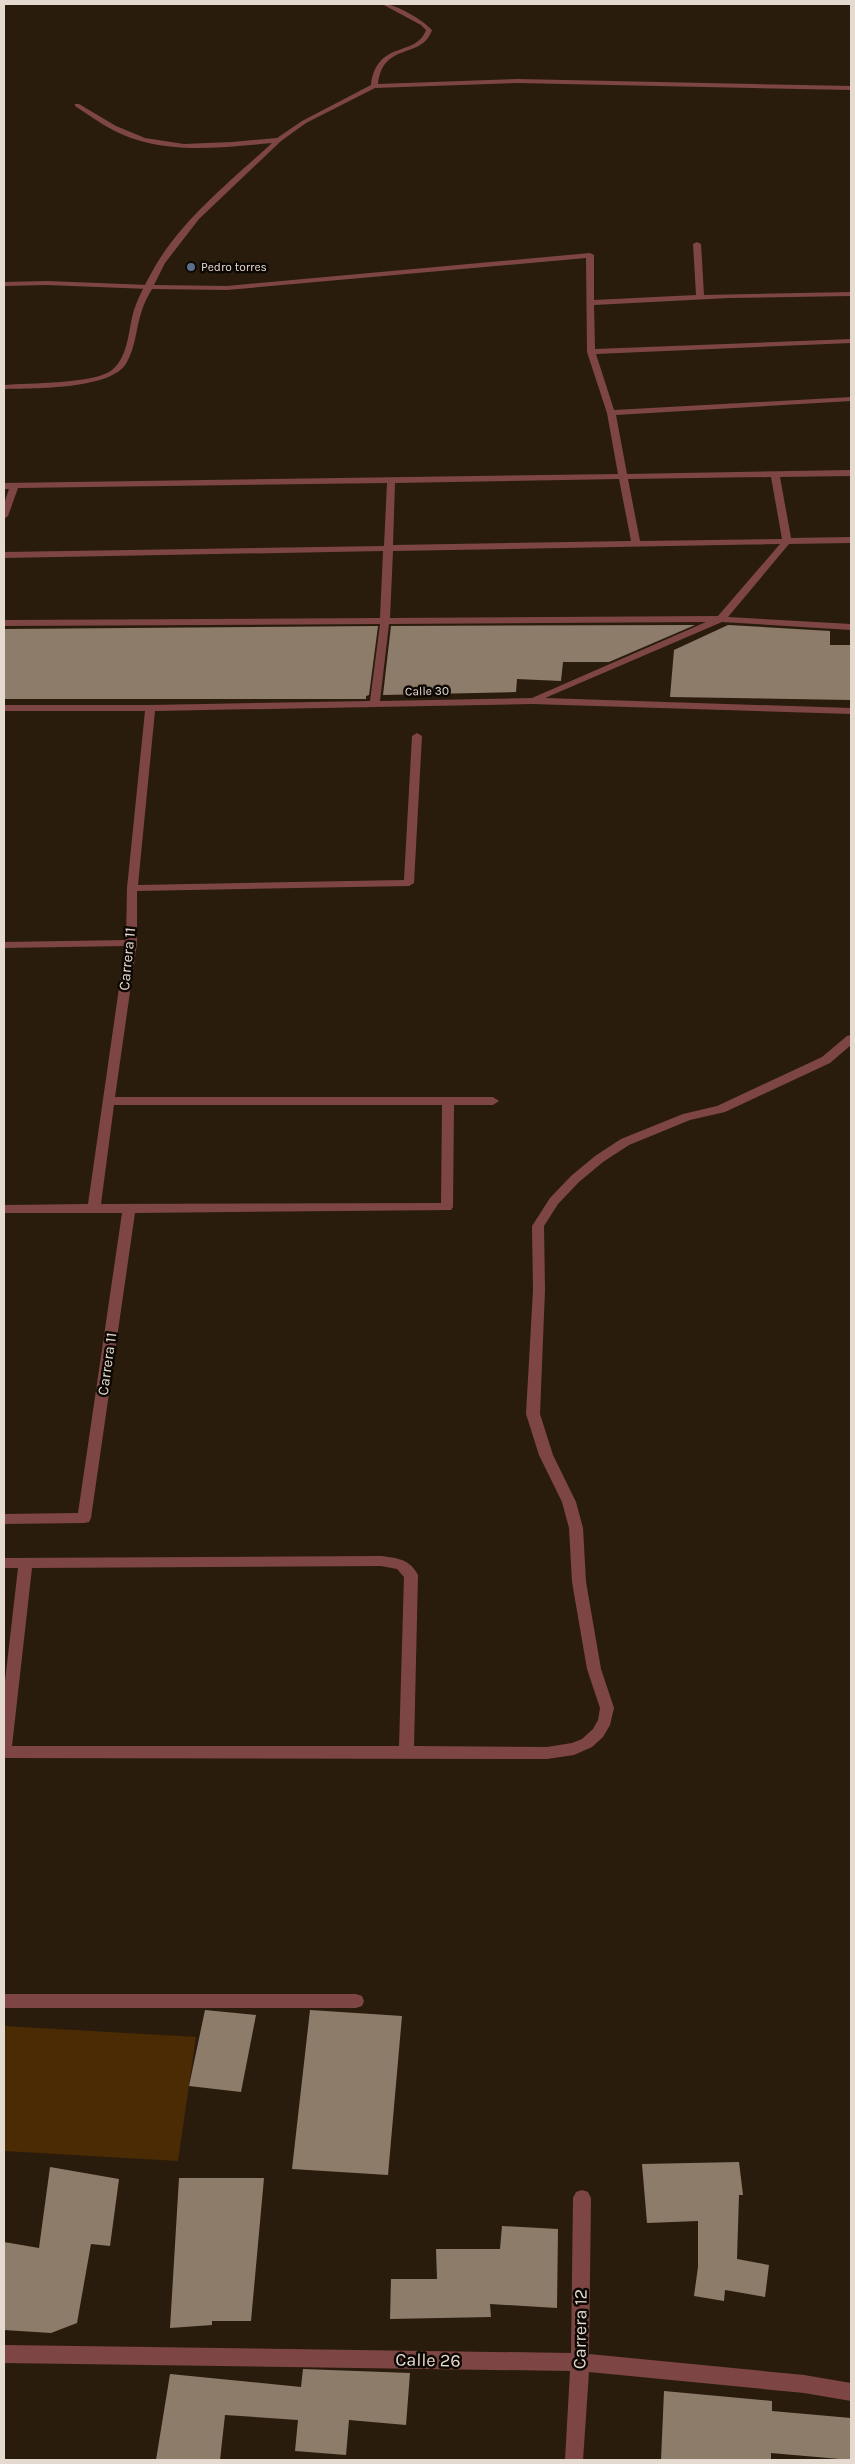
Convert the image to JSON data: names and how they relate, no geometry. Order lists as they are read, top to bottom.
{
  "streets": {
    "street": [
      "Calle 30",
      "Carrera 11",
      "Carrera 12",
      "Calle 26"
    ]
  },
  "crossings": [
    ["Calle 30", "Carrera 11"],
    ["Carrera 12", "Calle 26"]
  ],
  "places": ["Pedro torres"]
}
